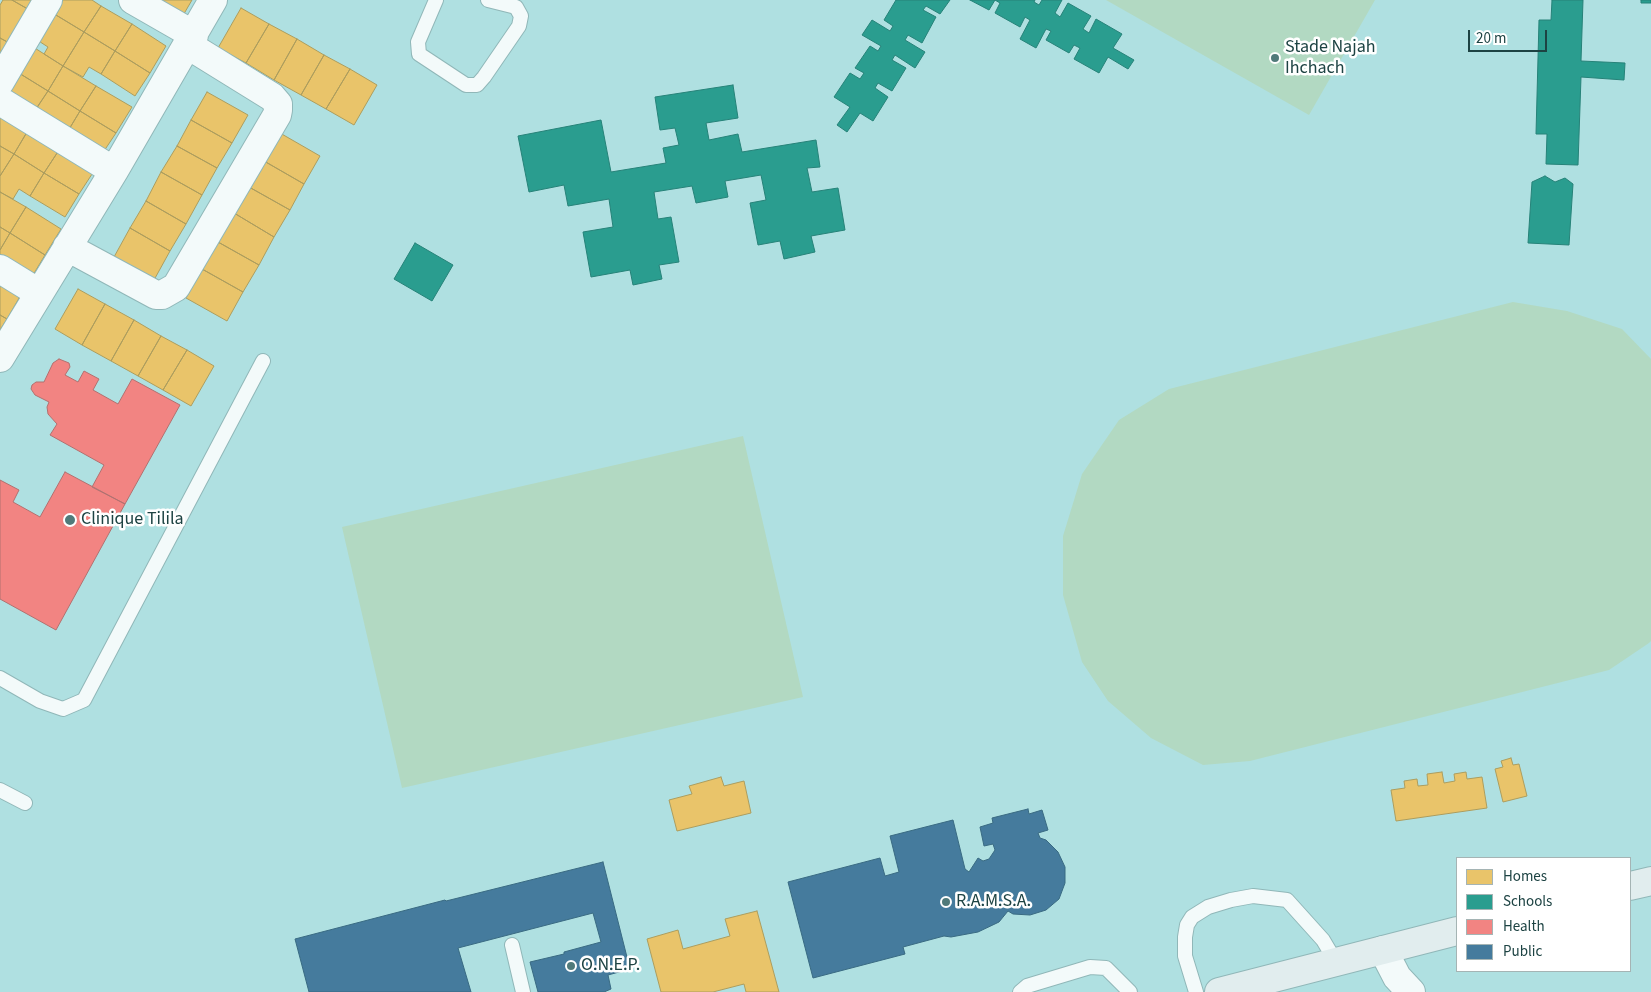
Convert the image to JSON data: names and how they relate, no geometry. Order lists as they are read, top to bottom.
{
  "places": [
    "Stade Najah Ihchach",
    "Clinique Tilila",
    "R.A.M.S.A.",
    "O.N.E.P."
  ],
  "legend": [
    "Homes",
    "Schools",
    "Health",
    "Public"
  ],
  "scale_bar": "20 m"
}
